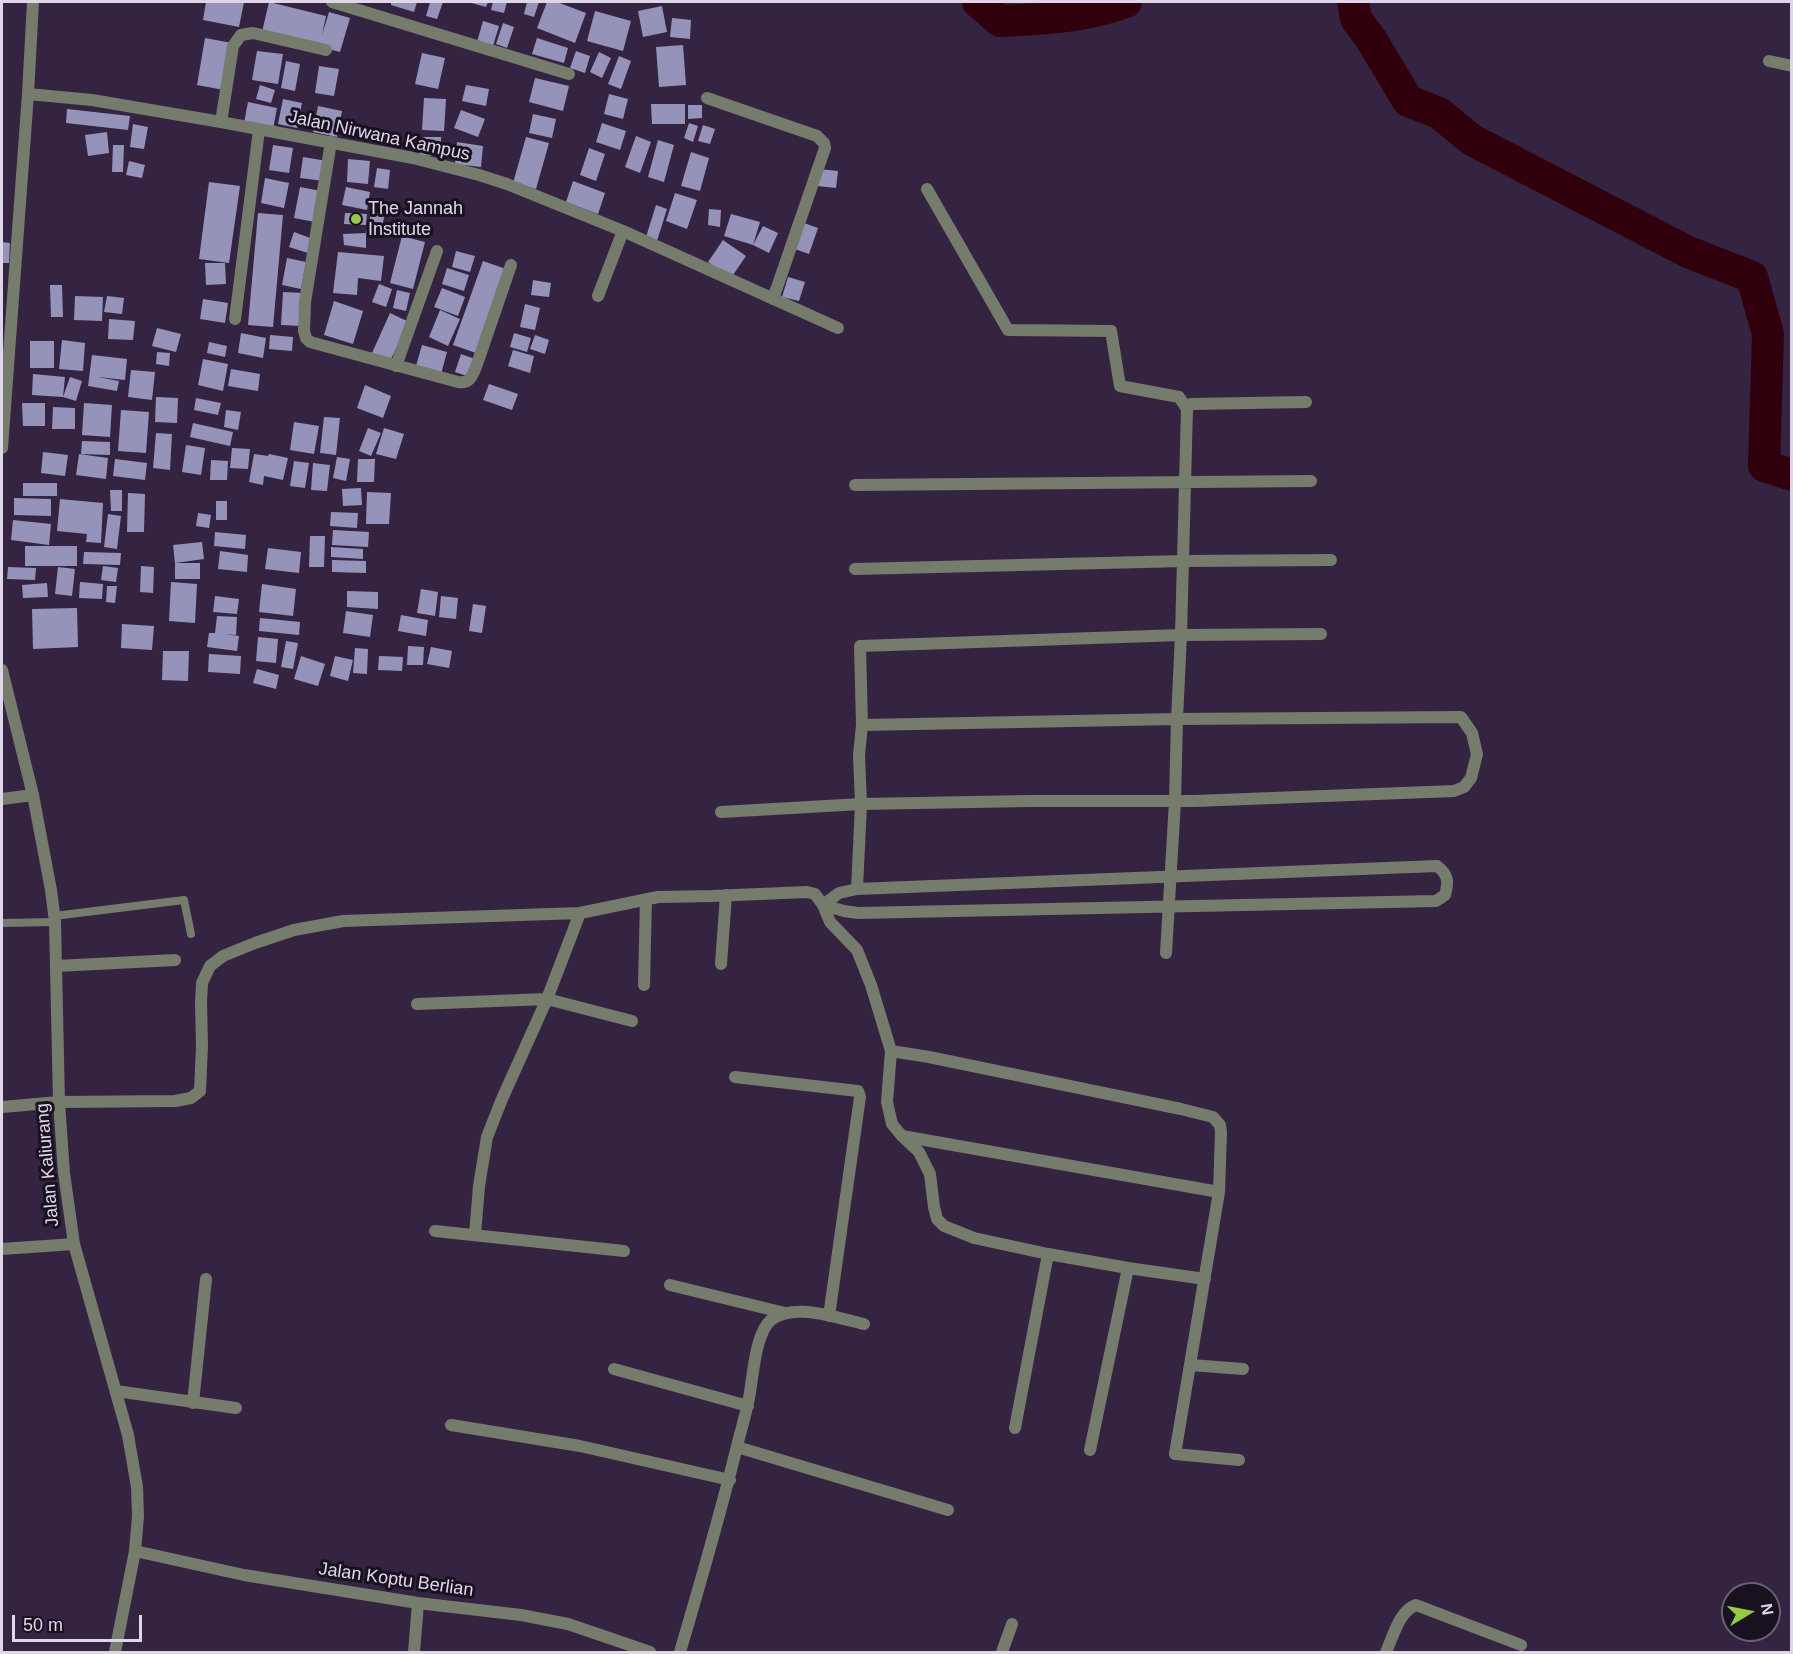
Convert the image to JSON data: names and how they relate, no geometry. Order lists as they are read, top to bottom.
{
  "streets": {
    "street": ["Jalan Nirwana Kampus", "Jalan Kaliurang", "Jalan Koptu Berlian"]
  },
  "crossings": [
    ["Jalan Kaliurang", "Jalan Koptu Berlian"]
  ],
  "places": ["The Jannah Institute"],
  "scale_bar": "50 m",
  "north": "right"
}
